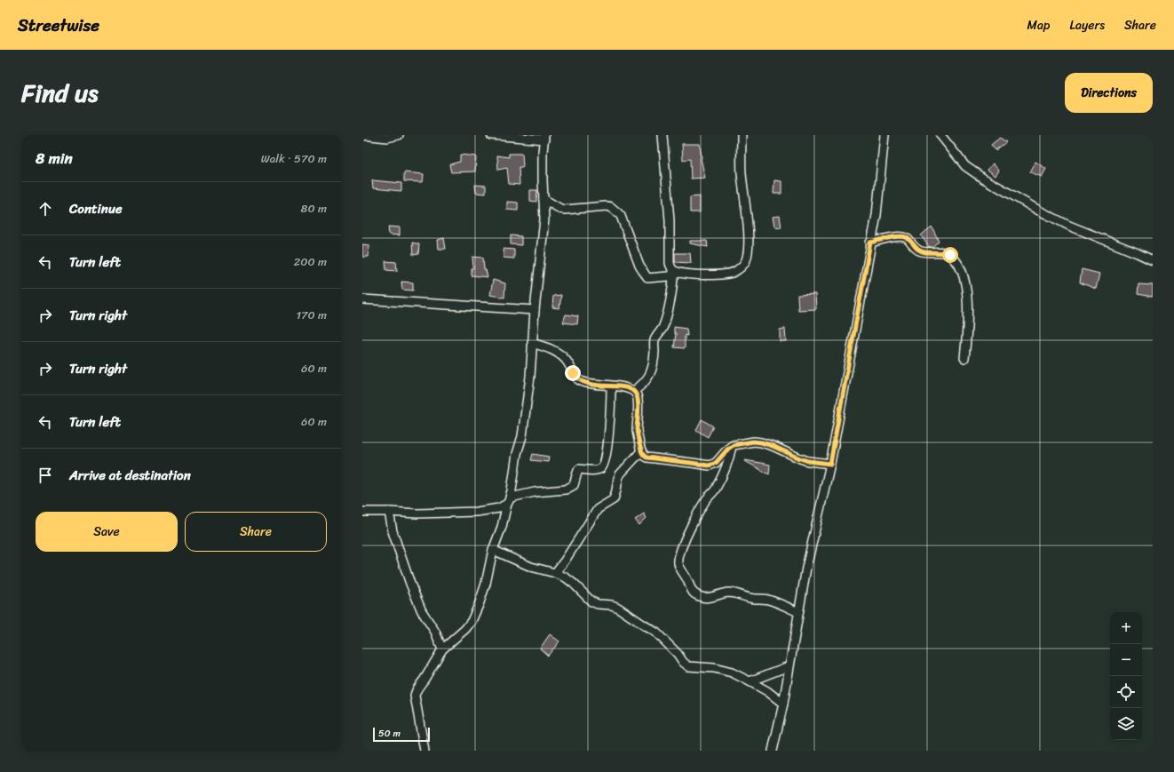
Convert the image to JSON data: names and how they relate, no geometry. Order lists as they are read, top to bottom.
{
  "scale_bar": "50 m",
  "page": {
    "header": "Streetwise",
    "nav": ["Map", "Layers", "Share"],
    "title": "Find us",
    "buttons": [
      "Directions",
      ["Save", "Share"]
    ],
    "heading": ["8 min", "Walk · 570 m"],
    "list": [
      ["Continue", "80 m"],
      ["Turn left", "200 m"],
      ["Turn right", "170 m"],
      ["Turn right", "60 m"],
      ["Turn left", "60 m"],
      "Arrive at destination"
    ],
    "map_buttons": ["+", "−"],
    "scale": "50 m"
  }
}
